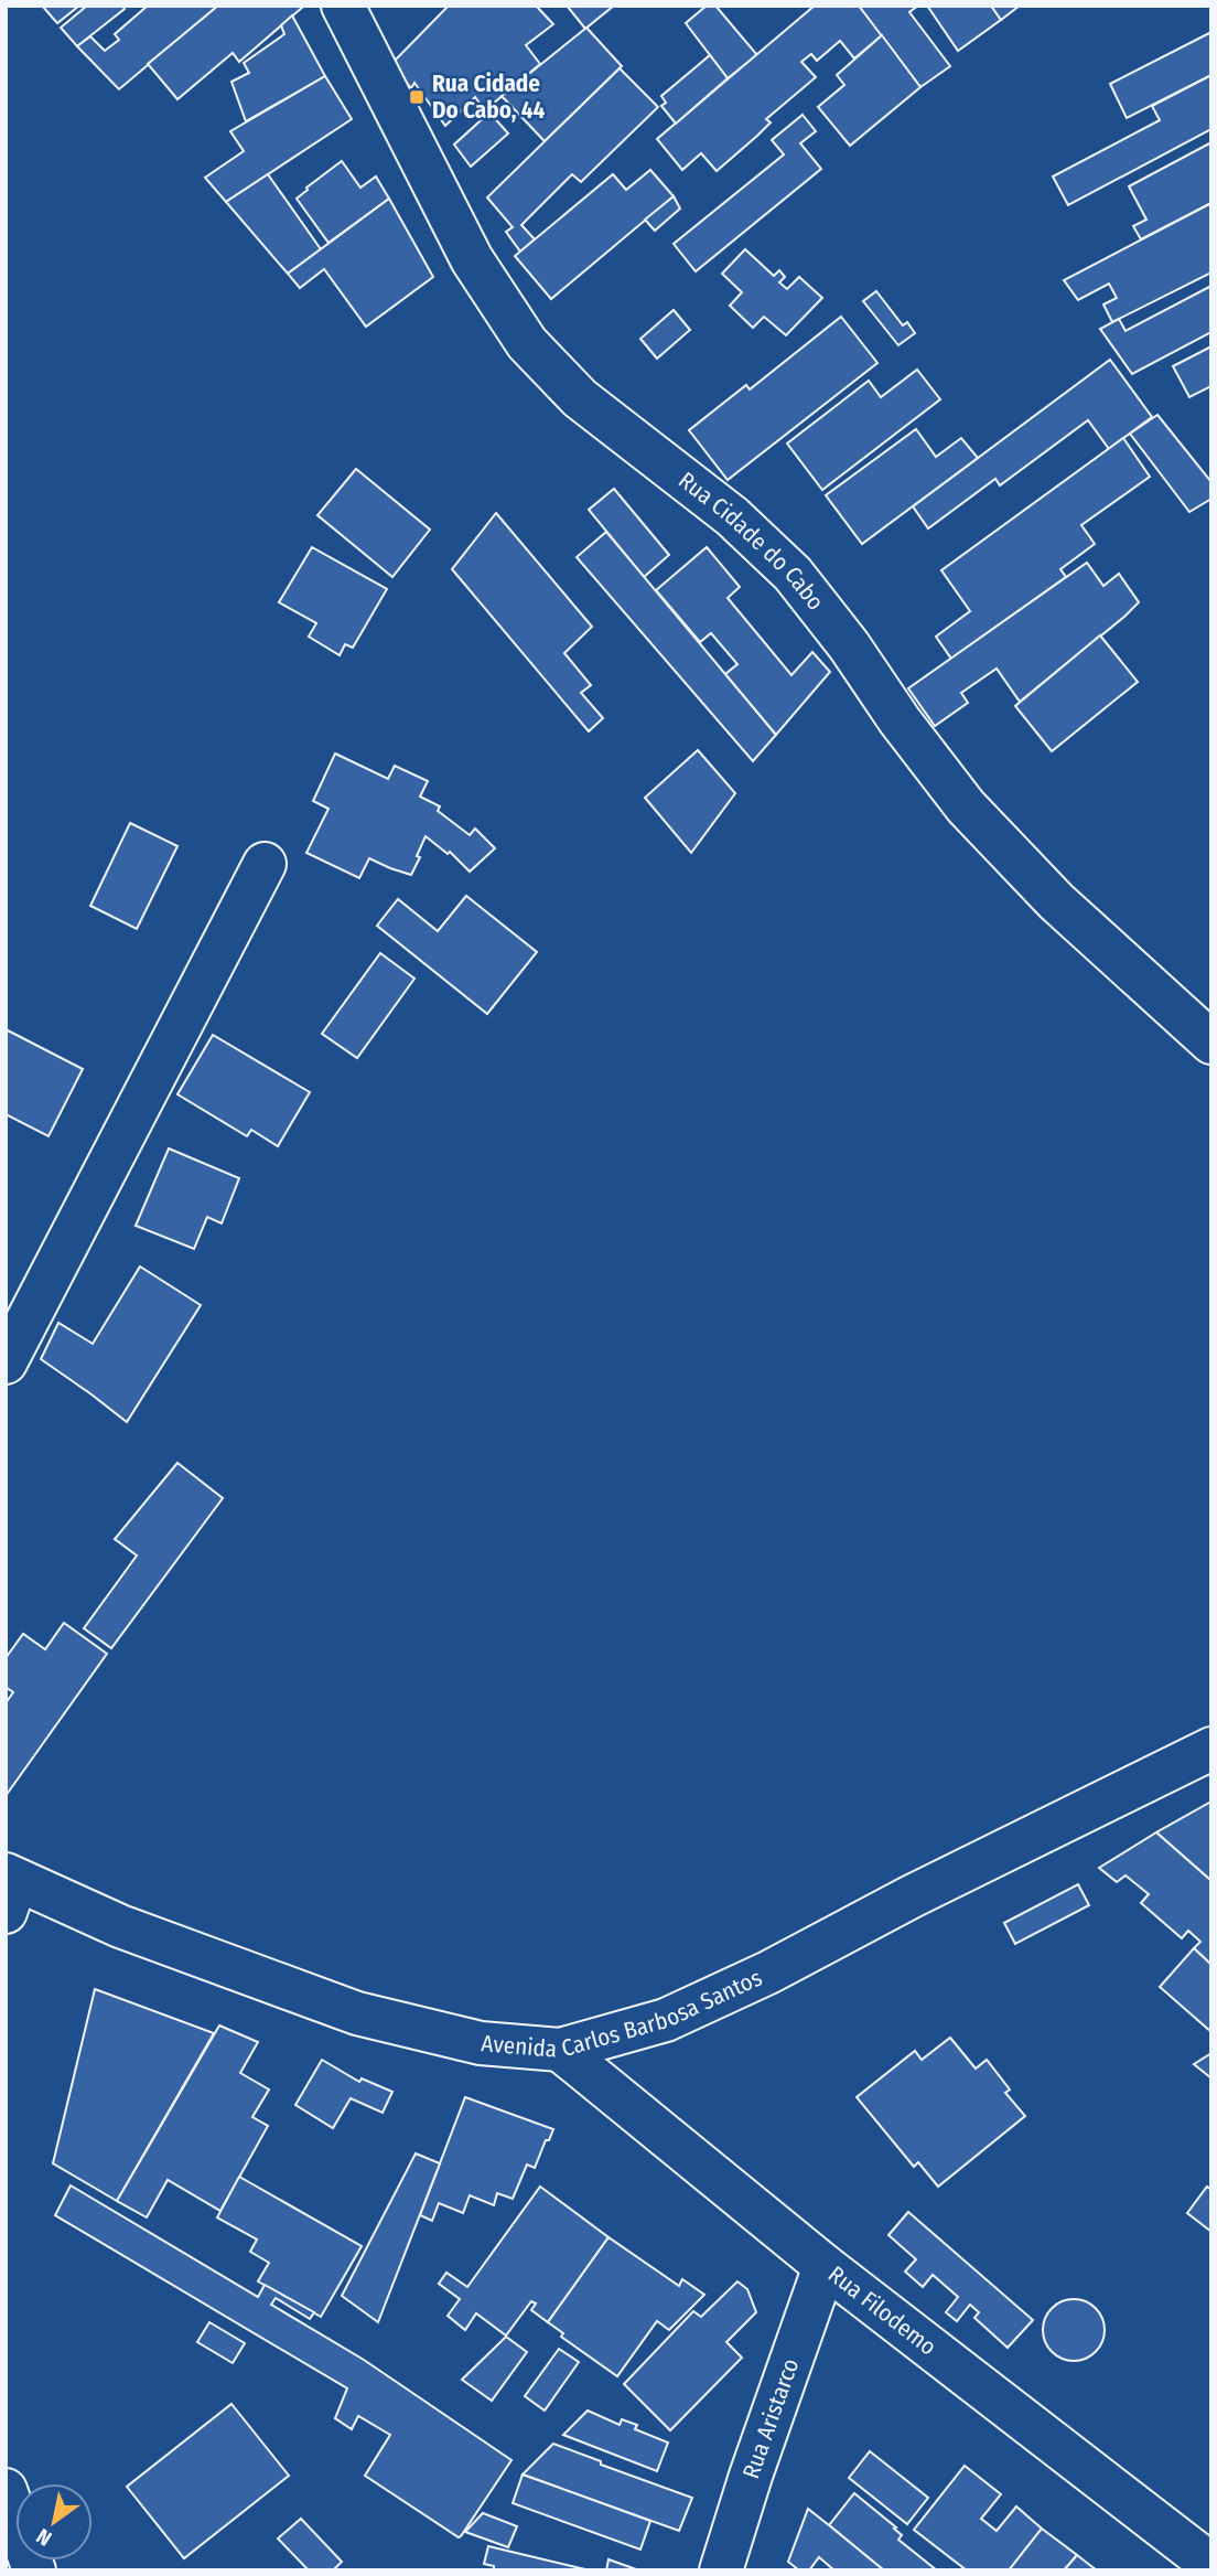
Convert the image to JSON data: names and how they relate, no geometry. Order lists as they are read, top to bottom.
{
  "streets": {
    "street": [
      "Rua Cidade do Cabo",
      "Avenida Carlos Barbosa Santos",
      "Rua Filodemo",
      "Rua Aristarco"
    ]
  },
  "crossings": [
    ["Avenida Carlos Barbosa Santos", "Rua Filodemo"],
    ["Rua Filodemo", "Rua Aristarco"]
  ],
  "places": {
    "transit": ["Rua Cidade Do Cabo, 44"]
  },
  "north": "bottom left"
}
